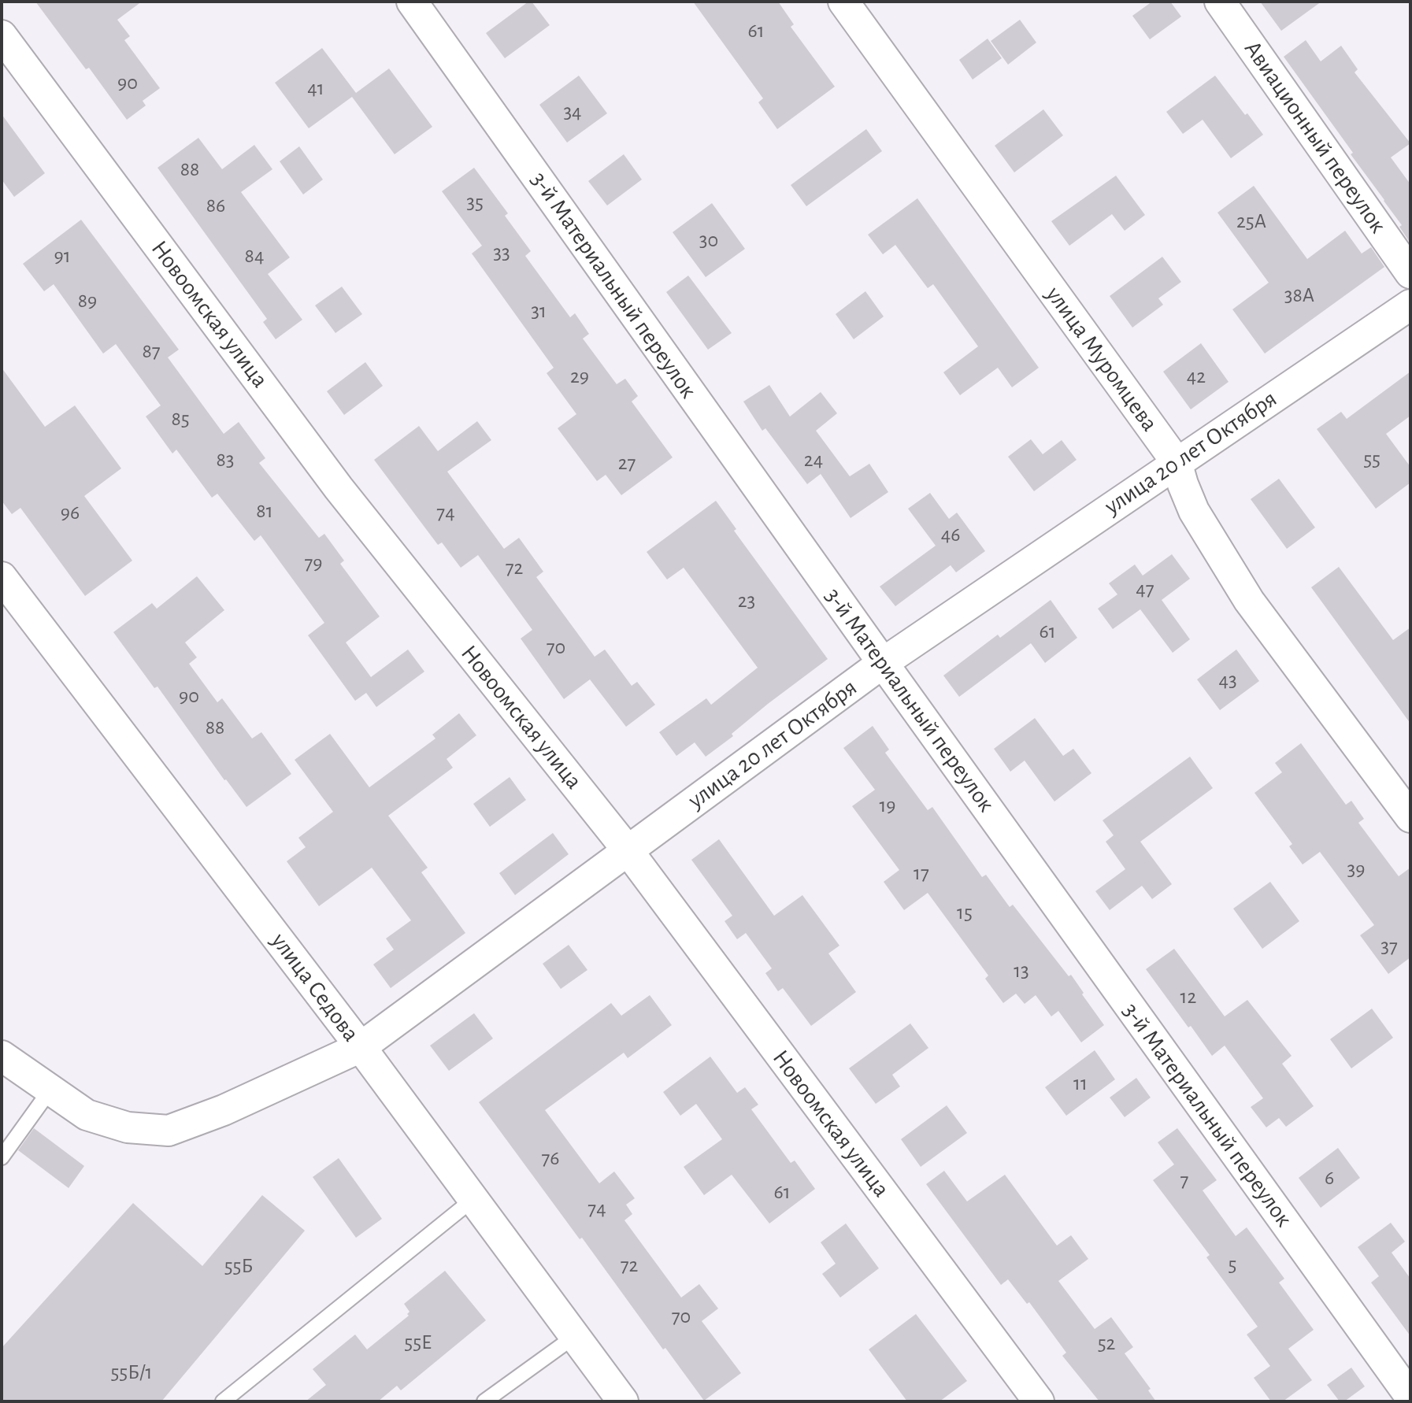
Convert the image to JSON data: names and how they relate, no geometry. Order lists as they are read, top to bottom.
{
  "streets": {
    "street": [
      "Авиационный переулок",
      "3-й Материальный переулок",
      "Новоомская улица",
      "улица Муромцева",
      "улица 20 лет Октября",
      "улица Седова"
    ]
  },
  "crossings": [
    ["3-й Материальный переулок", "улица 20 лет Октября"],
    ["Новоомская улица", "улица 20 лет Октября"],
    ["улица Муромцева", "улица 20 лет Октября"],
    ["улица 20 лет Октября", "улица Седова"]
  ],
  "house_numbers": [
    "61",
    "90",
    "41",
    "34",
    "88",
    "35",
    "86",
    "25А",
    "30",
    "33",
    "91",
    "84",
    "38А",
    "89",
    "31",
    "87",
    "29",
    "42",
    "85",
    "55",
    "83",
    "24",
    "27",
    "81",
    "96",
    "74",
    "46",
    "79",
    "72",
    "47",
    "23",
    "61",
    "70",
    "43",
    "90",
    "88",
    "19",
    "39",
    "17",
    "15",
    "37",
    "13",
    "12",
    "11",
    "76",
    "6",
    "7",
    "61",
    "74",
    "5",
    "72",
    "55Б",
    "70",
    "55Е",
    "52",
    "55Б/1"
  ]
}
